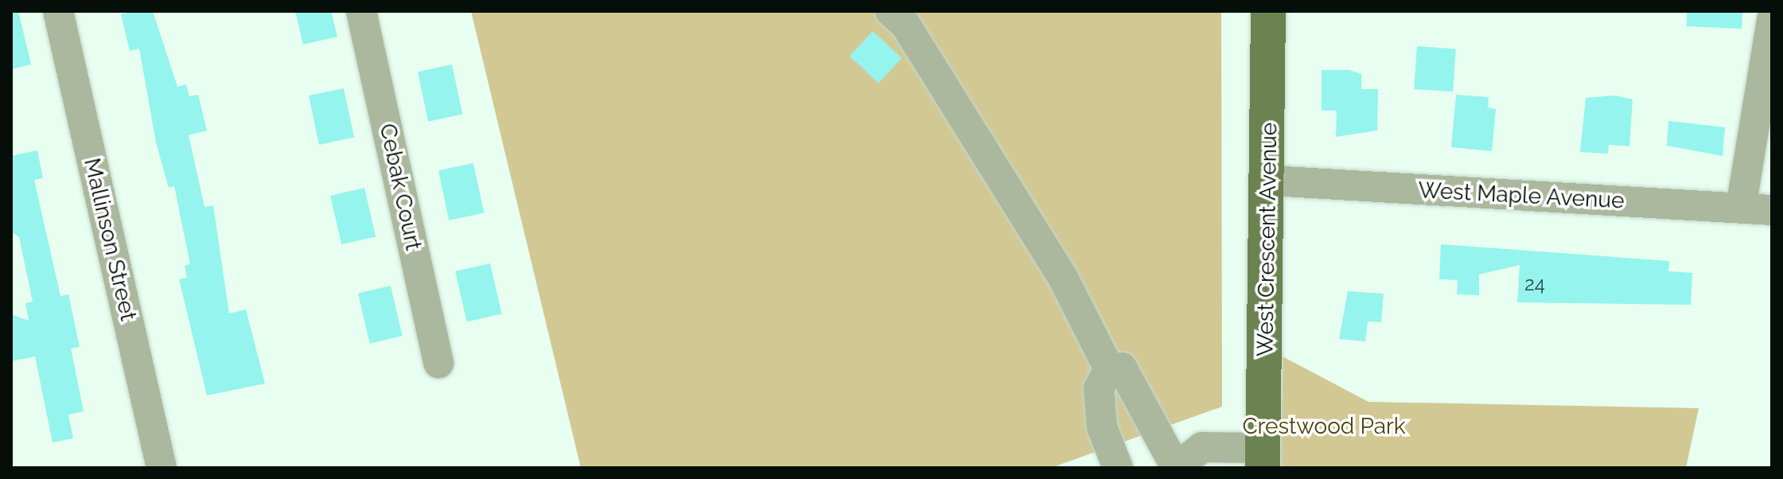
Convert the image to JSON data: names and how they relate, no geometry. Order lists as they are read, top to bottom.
{
  "streets": {
    "main road": ["West Crescent Avenue"],
    "street": ["Cebak Court", "West Maple Avenue", "Mallinson Street"]
  },
  "crossings": [
    ["West Maple Avenue", "West Crescent Avenue"]
  ],
  "parks": ["Crestwood Park"],
  "house_numbers": ["24"]
}
